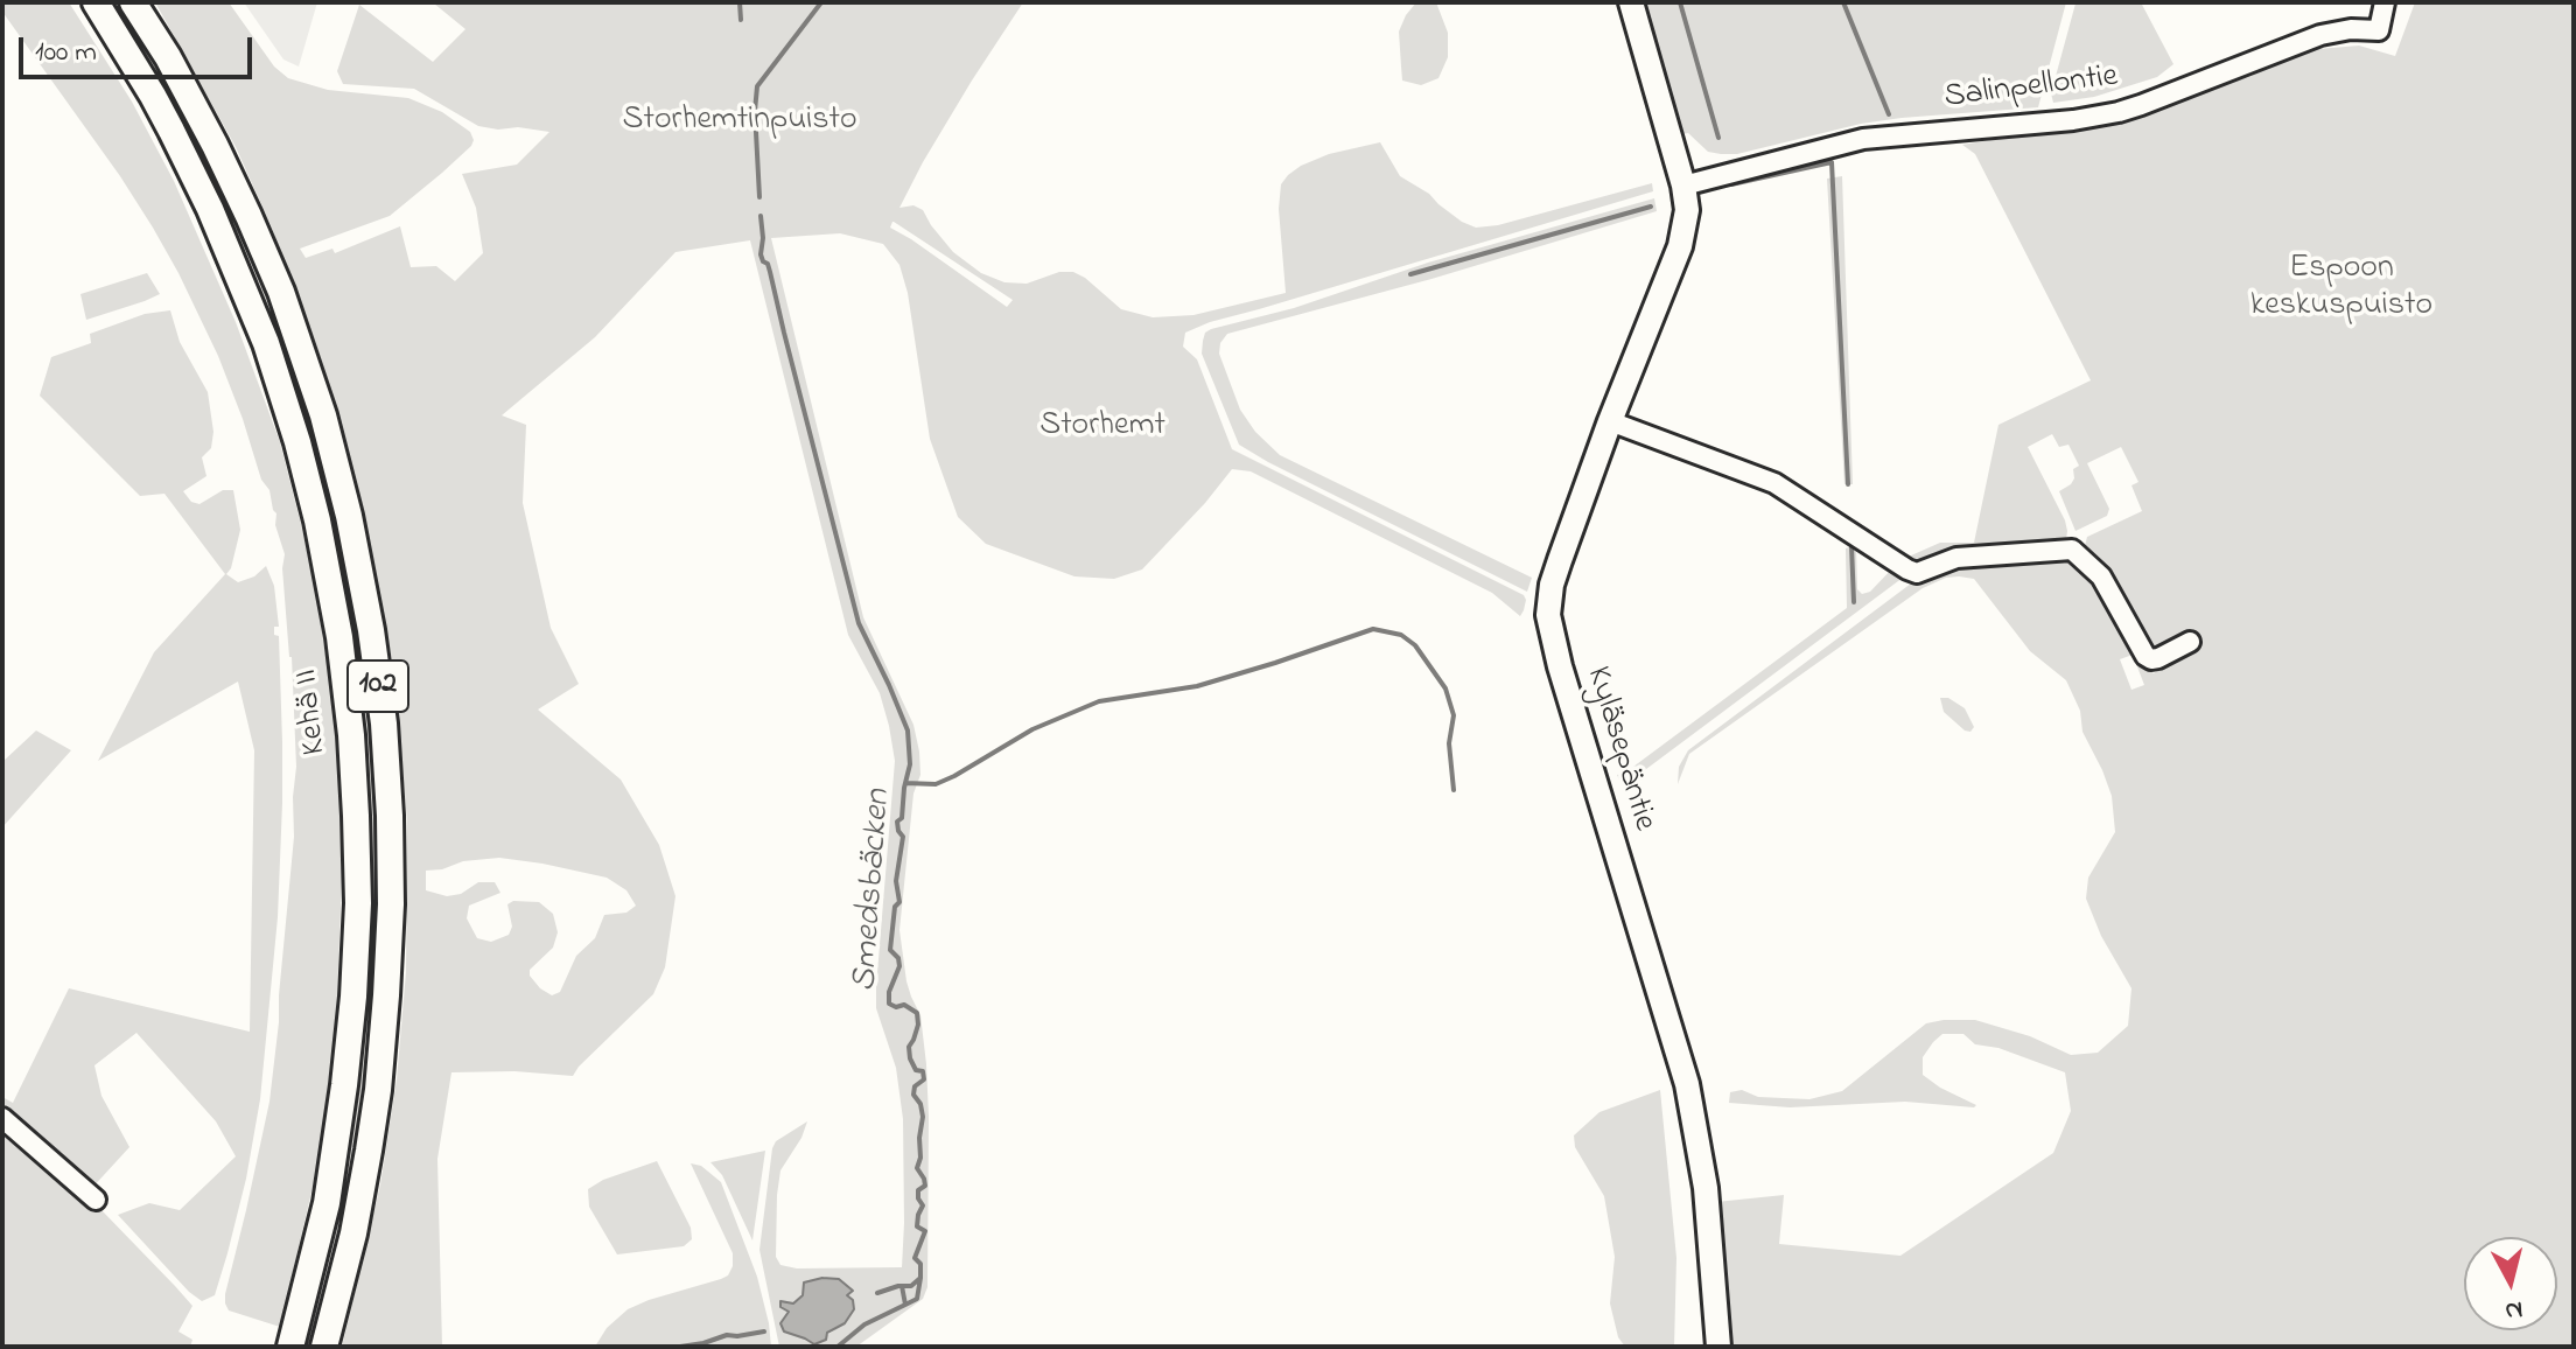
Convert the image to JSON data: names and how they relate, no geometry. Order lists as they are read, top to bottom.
{
  "streets": {
    "highway": ["102", "Kehä II"],
    "main road": ["Kyläsepäntie"],
    "street": ["Salinpellontie"]
  },
  "crossings": [
    ["Salinpellontie", "Kyläsepäntie"]
  ],
  "water": ["Smedsbäcken"],
  "parks": ["Storhemtinpuisto", "Espoon keskuspuisto", "Storhemt"],
  "scale_bar": "100 m",
  "north": "bottom"
}
